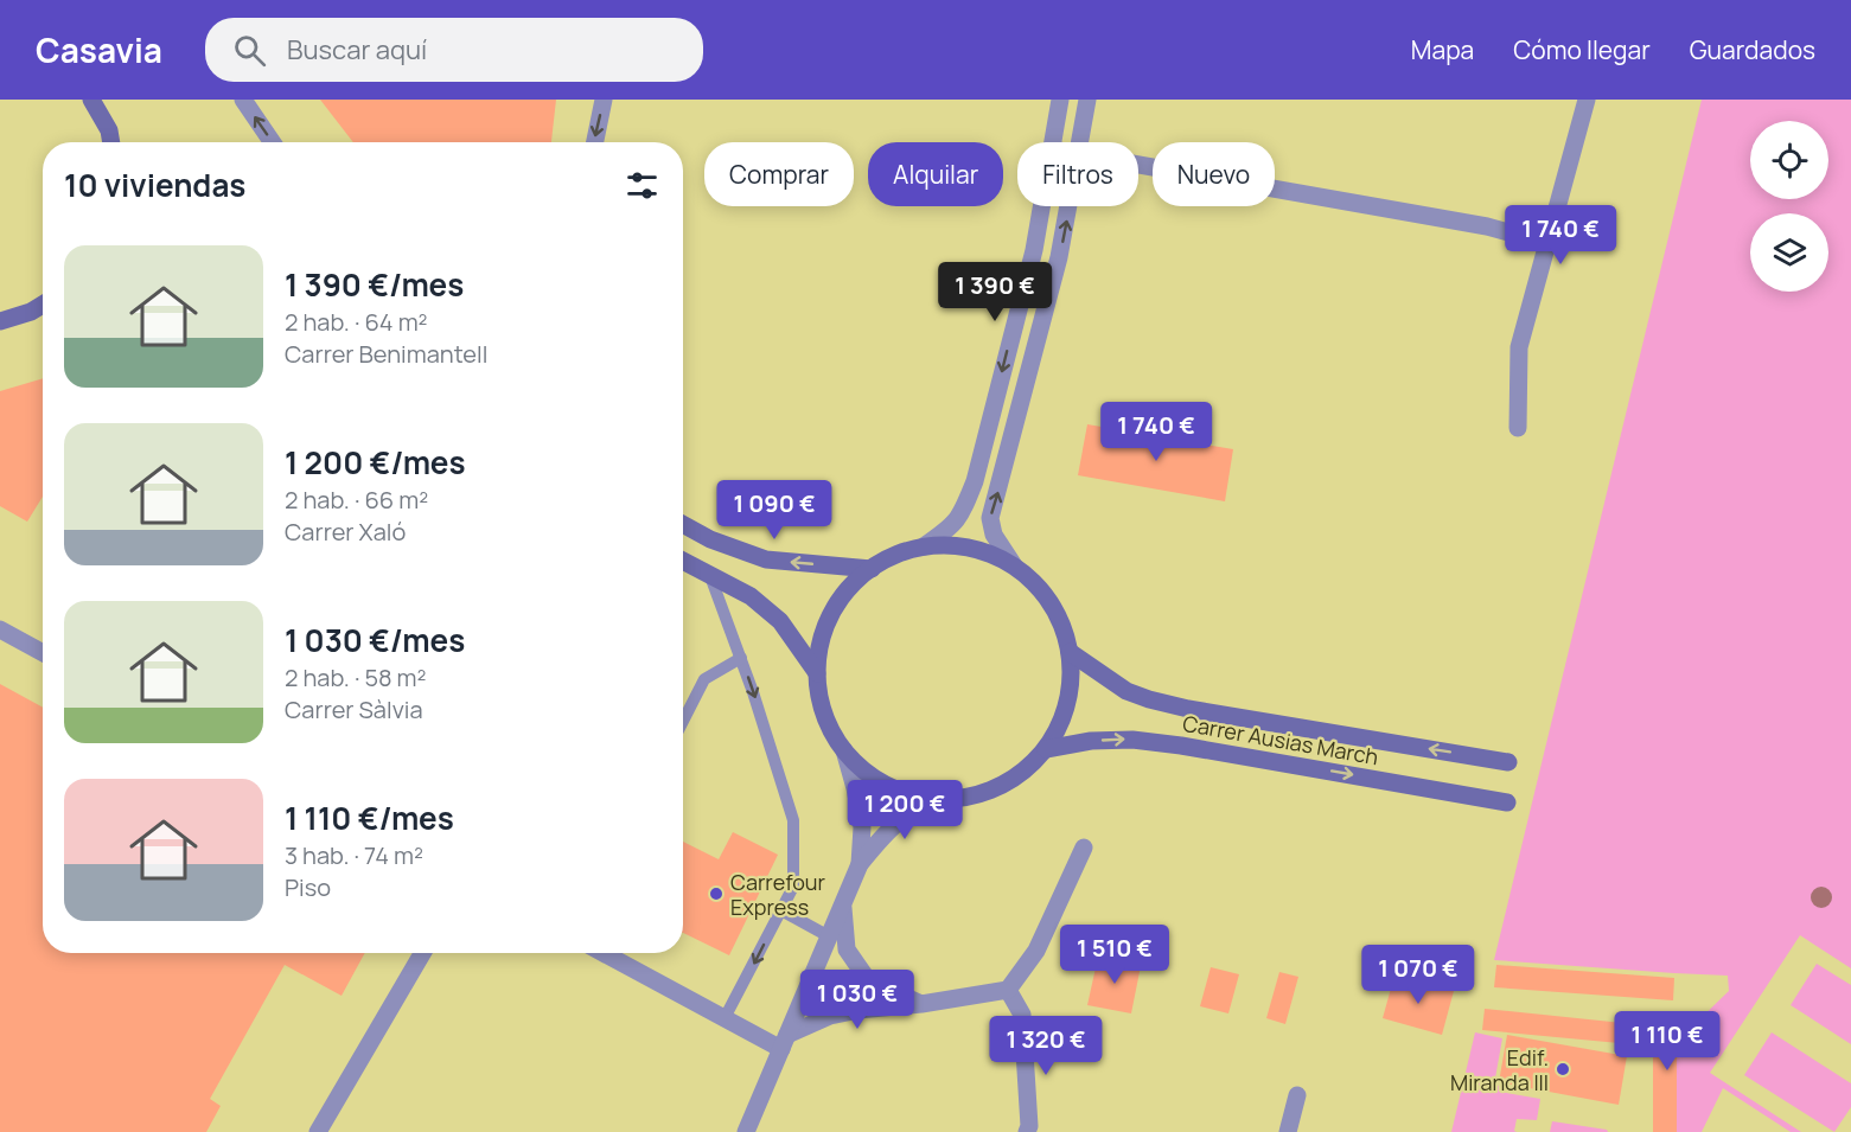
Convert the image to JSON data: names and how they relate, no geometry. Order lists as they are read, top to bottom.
{
  "streets": {
    "main road": ["Carrer Ausias March"]
  },
  "places": ["Carrefour Express", "Edif. Miranda III"],
  "page": {
    "header": "Casavia",
    "search": "Buscar aquí",
    "nav": ["Mapa", "Cómo llegar", "Guardados"],
    "chip": [
      "Comprar",
      "Alquilar",
      "Filtros",
      "Nuevo"
    ],
    "heading": "10 viviendas",
    "price": [
      "1 740 €",
      "1 390 €",
      "1 740 €",
      "1 090 €",
      "1 200 €",
      "1 510 €",
      "1 070 €",
      "1 030 €",
      "1 110 €",
      "1 320 €"
    ],
    "list": [
      {
        "name": "1 390 €/mes",
        "note": "2 hab. · 64 m² · Carrer Benimantell"
      },
      {
        "name": "1 200 €/mes",
        "note": "2 hab. · 66 m² · Carrer Xaló"
      },
      {
        "name": "1 030 €/mes",
        "note": "2 hab. · 58 m² · Carrer Sàlvia"
      },
      {
        "name": "1 110 €/mes",
        "note": "3 hab. · 74 m² · Piso"
      }
    ]
  }
}
